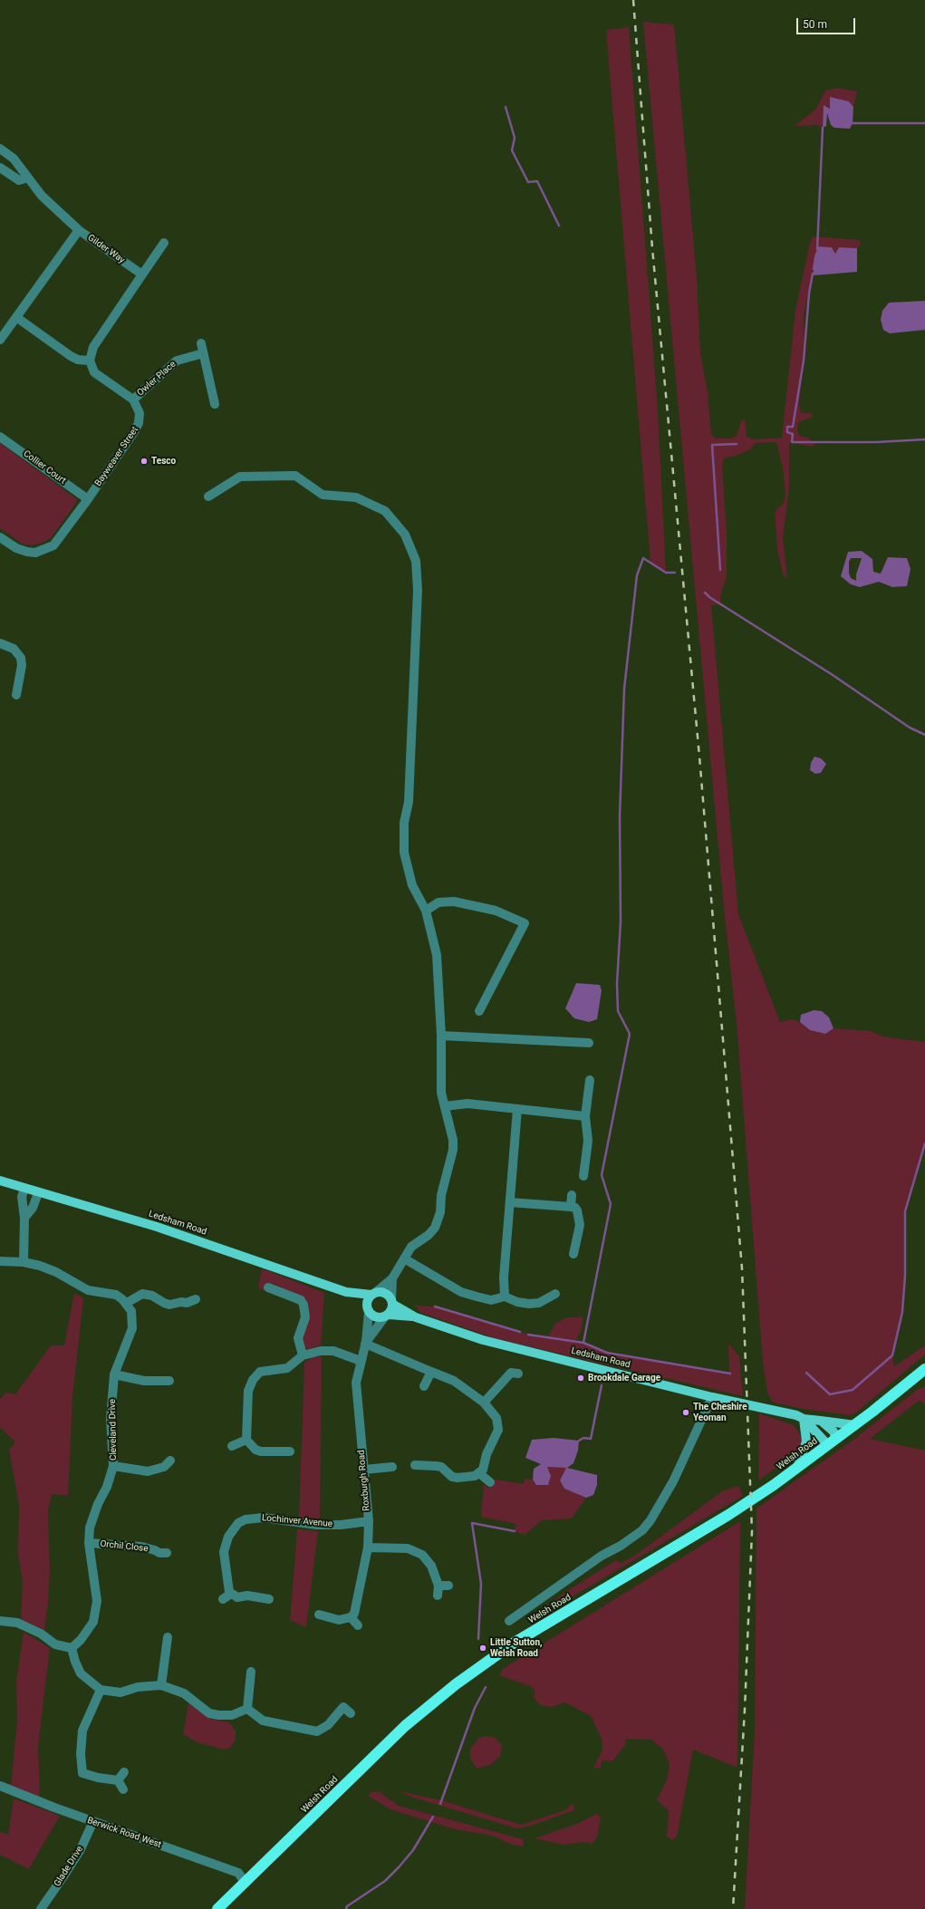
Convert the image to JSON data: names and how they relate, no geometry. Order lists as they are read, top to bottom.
{
  "streets": {
    "highway": ["Welsh Road"],
    "main road": ["Ledsham Road"],
    "street": [
      "Gilder Way",
      "Owler Place",
      "Bayweaver Street",
      "Collier Court",
      "Cleveland Drive",
      "Roxburgh Road",
      "Lochinver Avenue",
      "Orchil Close",
      "Berwick Road West",
      "Glade Drive"
    ]
  },
  "crossings": [
    ["Owler Place", "Bayweaver Street"],
    ["Bayweaver Street", "Collier Court"],
    ["Ledsham Road", "Welsh Road"],
    ["Ledsham Road", "Roxburgh Road"],
    ["Cleveland Drive", "Orchil Close"],
    ["Welsh Road", "Berwick Road West"],
    ["Roxburgh Road", "Lochinver Avenue"],
    ["Berwick Road West", "Glade Drive"]
  ],
  "places": [
    "Tesco",
    "Brookdale Garage",
    "The Cheshire Yeoman",
    "Little Sutton, Welsh Road"
  ],
  "scale_bar": "50 m"
}
